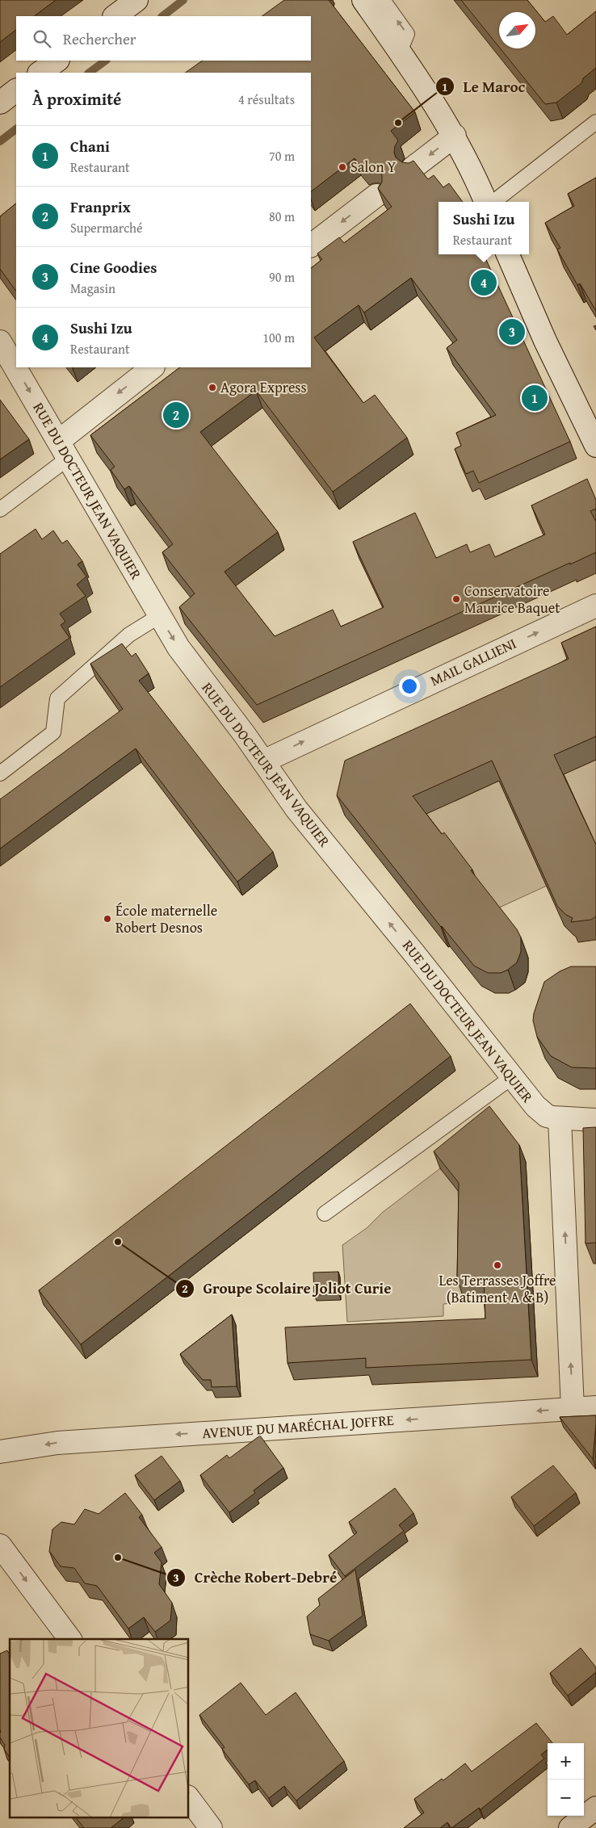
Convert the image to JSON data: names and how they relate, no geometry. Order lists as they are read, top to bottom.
{
  "streets": {
    "street": ["RUE DU DOCTEUR JEAN VAQUIER", "MAIL GALLIENI", "AVENUE DU MARÉCHAL JOFFRE"]
  },
  "crossings": [
    ["RUE DU DOCTEUR JEAN VAQUIER", "MAIL GALLIENI"]
  ],
  "one_way": ["MAIL GALLIENI", "AVENUE DU MARÉCHAL JOFFRE"],
  "places": [
    "Le Maroc",
    "Salon Y",
    "Agora Express",
    "Conservatoire Maurice Baquet",
    "École maternelle Robert Desnos",
    "Groupe Scolaire Joliot Curie",
    "Les Terrasses Joffre (Batiment A & B)",
    "Crèche Robert-Debré"
  ],
  "north": "top right",
  "page": {
    "search": "Rechercher",
    "heading": ["À proximité", "4 résultats"],
    "list": [
      {
        "mark": "1",
        "name": "Chani",
        "note": "Restaurant",
        "value": "70 m"
      },
      {
        "mark": "2",
        "name": "Franprix",
        "note": "Supermarché",
        "value": "80 m"
      },
      {
        "mark": "3",
        "name": "Cine Goodies",
        "note": "Magasin",
        "value": "90 m"
      },
      {
        "mark": "4",
        "name": "Sushi Izu",
        "note": "Restaurant",
        "value": "100 m"
      }
    ],
    "popup": ["Sushi Izu", "Restaurant"],
    "pins": [
      "4",
      "3",
      "1",
      "2"
    ],
    "map_buttons": ["+", "−"]
  }
}
